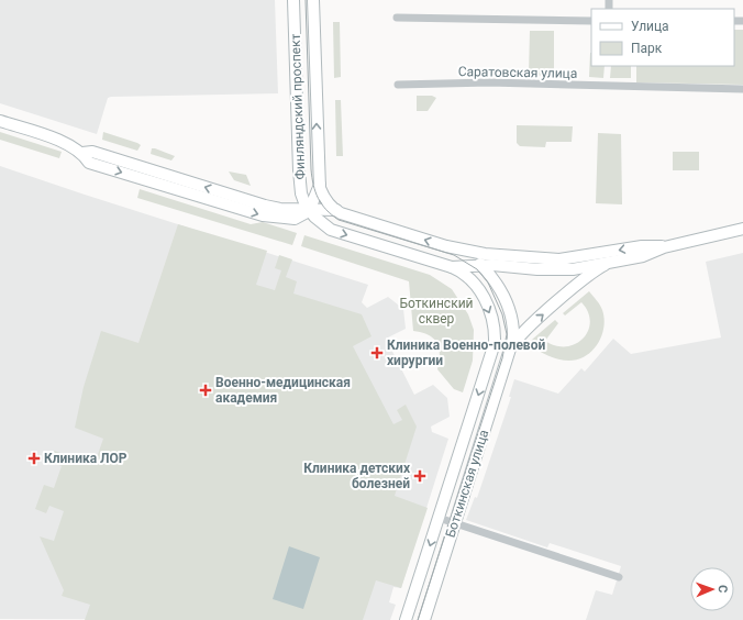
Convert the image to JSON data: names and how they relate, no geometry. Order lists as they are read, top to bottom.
{
  "streets": {
    "main road": ["Финляндский проспект", "Боткинская улица"],
    "street": ["Саратовская улица"]
  },
  "parks": ["Боткинский сквер"],
  "places": {
    "health": [
      "Клиника Военно-полевой хирургии",
      "Военно-медицинская академия",
      "Клиника ЛОР",
      "Клиника детских болезней"
    ]
  },
  "legend": ["Улица", "Парк"],
  "north": "right"
}
